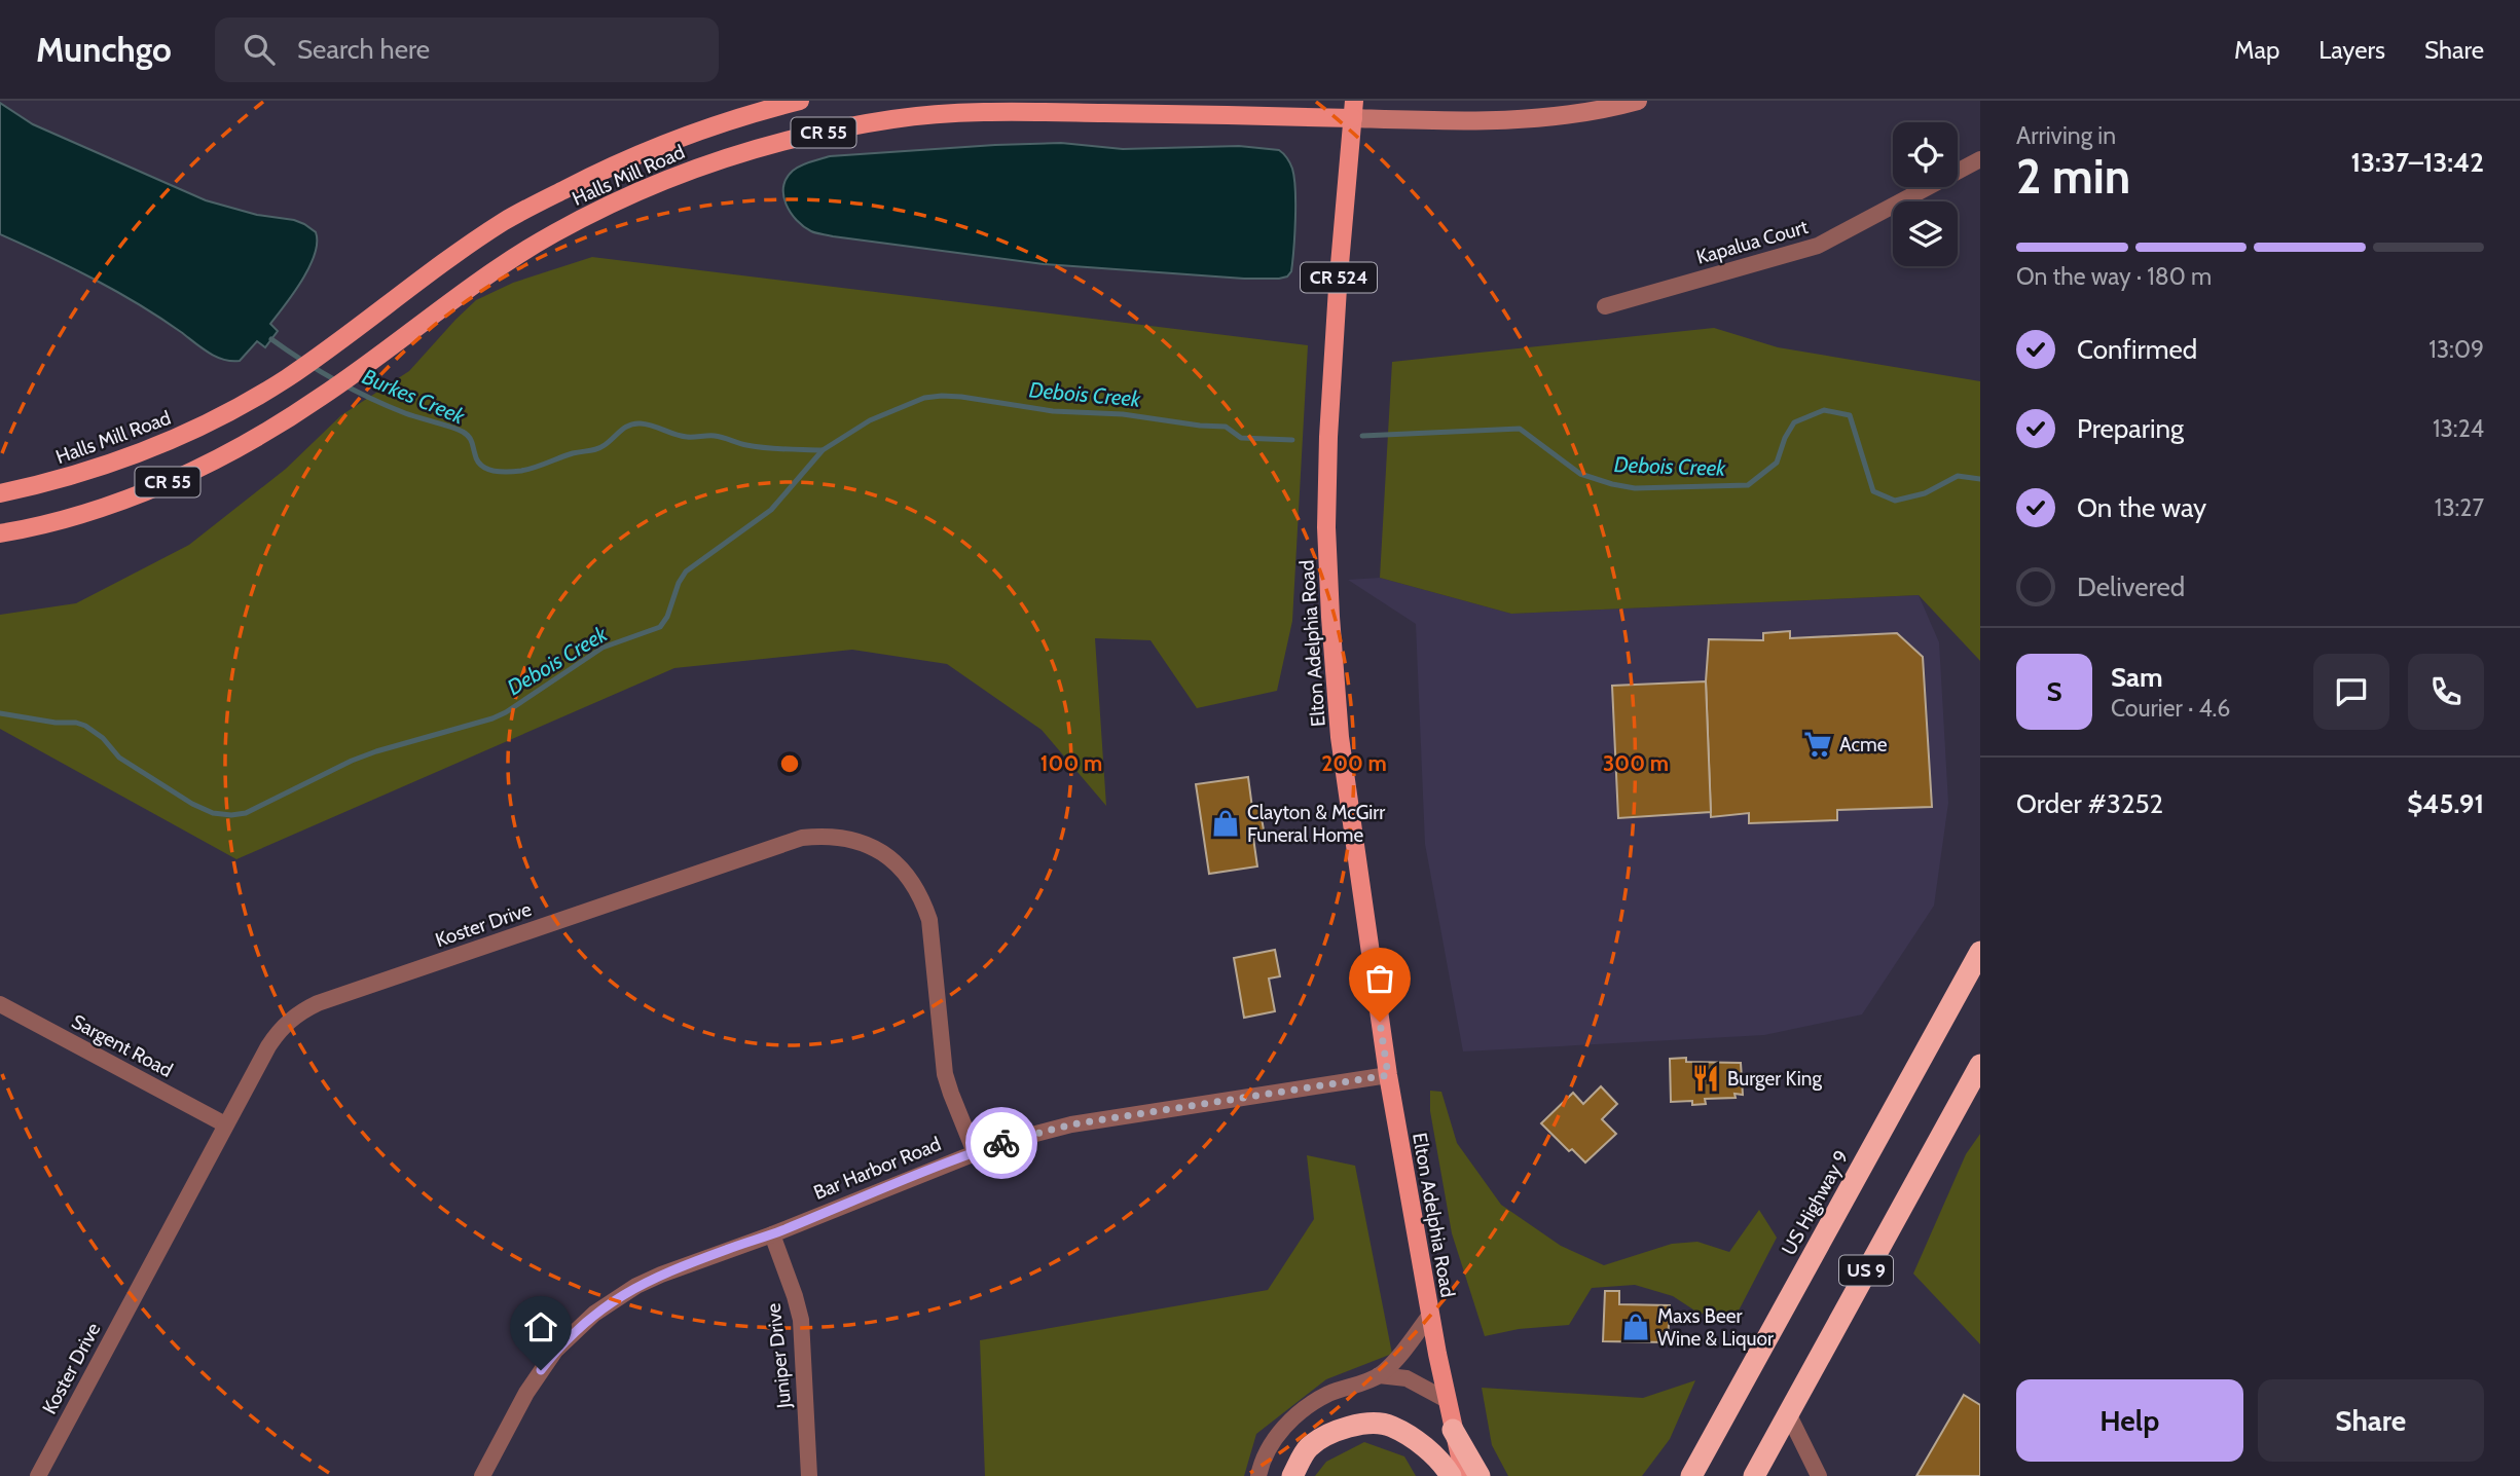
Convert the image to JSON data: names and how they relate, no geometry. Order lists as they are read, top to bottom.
{
  "streets": {
    "highway": ["US Highway 9", "US 9"],
    "main road": [
      "CR 55",
      "Halls Mill Road",
      "CR 524",
      "Elton Adelphia Road"
    ],
    "street": [
      "Kapalua Court",
      "Koster Drive",
      "Sargent Road",
      "Bar Harbor Road",
      "Juniper Drive"
    ]
  },
  "crossings": [
    ["Halls Mill Road", "Elton Adelphia Road"],
    ["Elton Adelphia Road", "Bar Harbor Road"],
    ["Koster Drive", "Sargent Road"],
    ["Koster Drive", "Bar Harbor Road"],
    ["Bar Harbor Road", "Juniper Drive"]
  ],
  "water": ["Debois Creek", "Burkes Creek"],
  "places": {
    "supermarket": ["Acme"],
    "shop": ["Clayton & McGirr Funeral Home", "Maxs Beer Wine & Liquor"],
    "restaurant": ["Burger King"]
  },
  "page": {
    "header": "Munchgo",
    "search": "Search here",
    "nav": ["Map", "Layers", "Share"],
    "heading": ["2 min", "Arriving in", "13:37–13:42"],
    "panel": [
      "Sam",
      "Courier · 4.6",
      "Order #3252",
      "$45.91"
    ],
    "bar": "On the way · 180 m",
    "list": [
      ["Confirmed", "13:09"],
      ["Preparing", "13:24"],
      ["On the way", "13:27"],
      "Delivered"
    ],
    "round": "S",
    "buttons": ["Help", "Share"]
  },
  "rings": ["100 m", "200 m", "300 m"]
}
